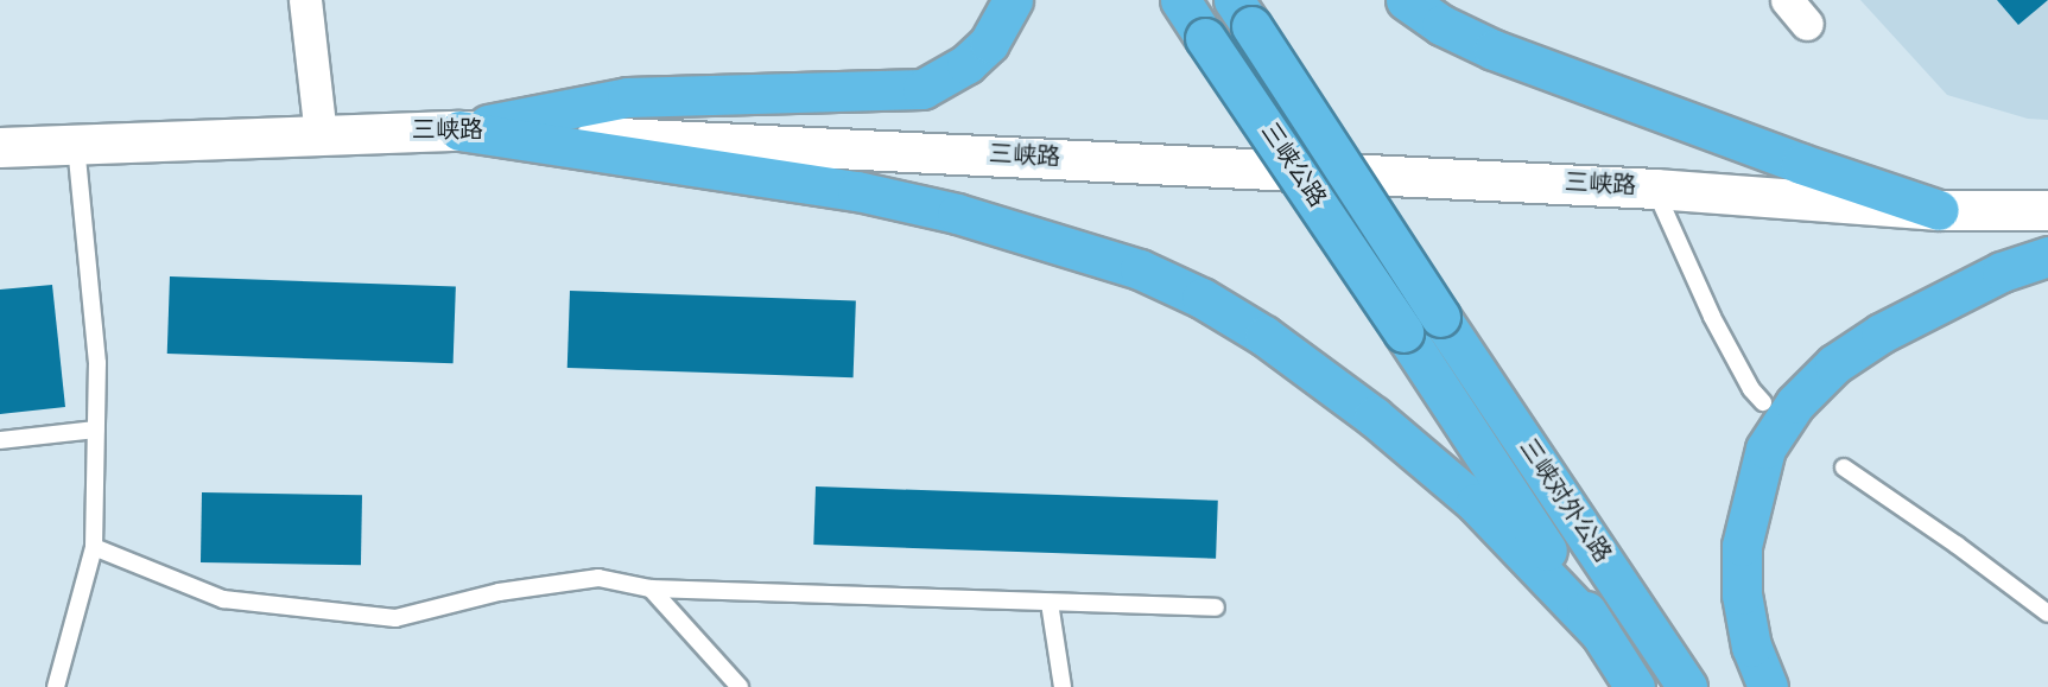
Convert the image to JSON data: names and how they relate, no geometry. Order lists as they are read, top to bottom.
{
  "streets": {
    "highway": ["三峡公路", "三峡对外公路"],
    "main road": ["三峡路"]
  },
  "crossings": [
    ["三峡公路", "三峡对外公路"]
  ]
}
